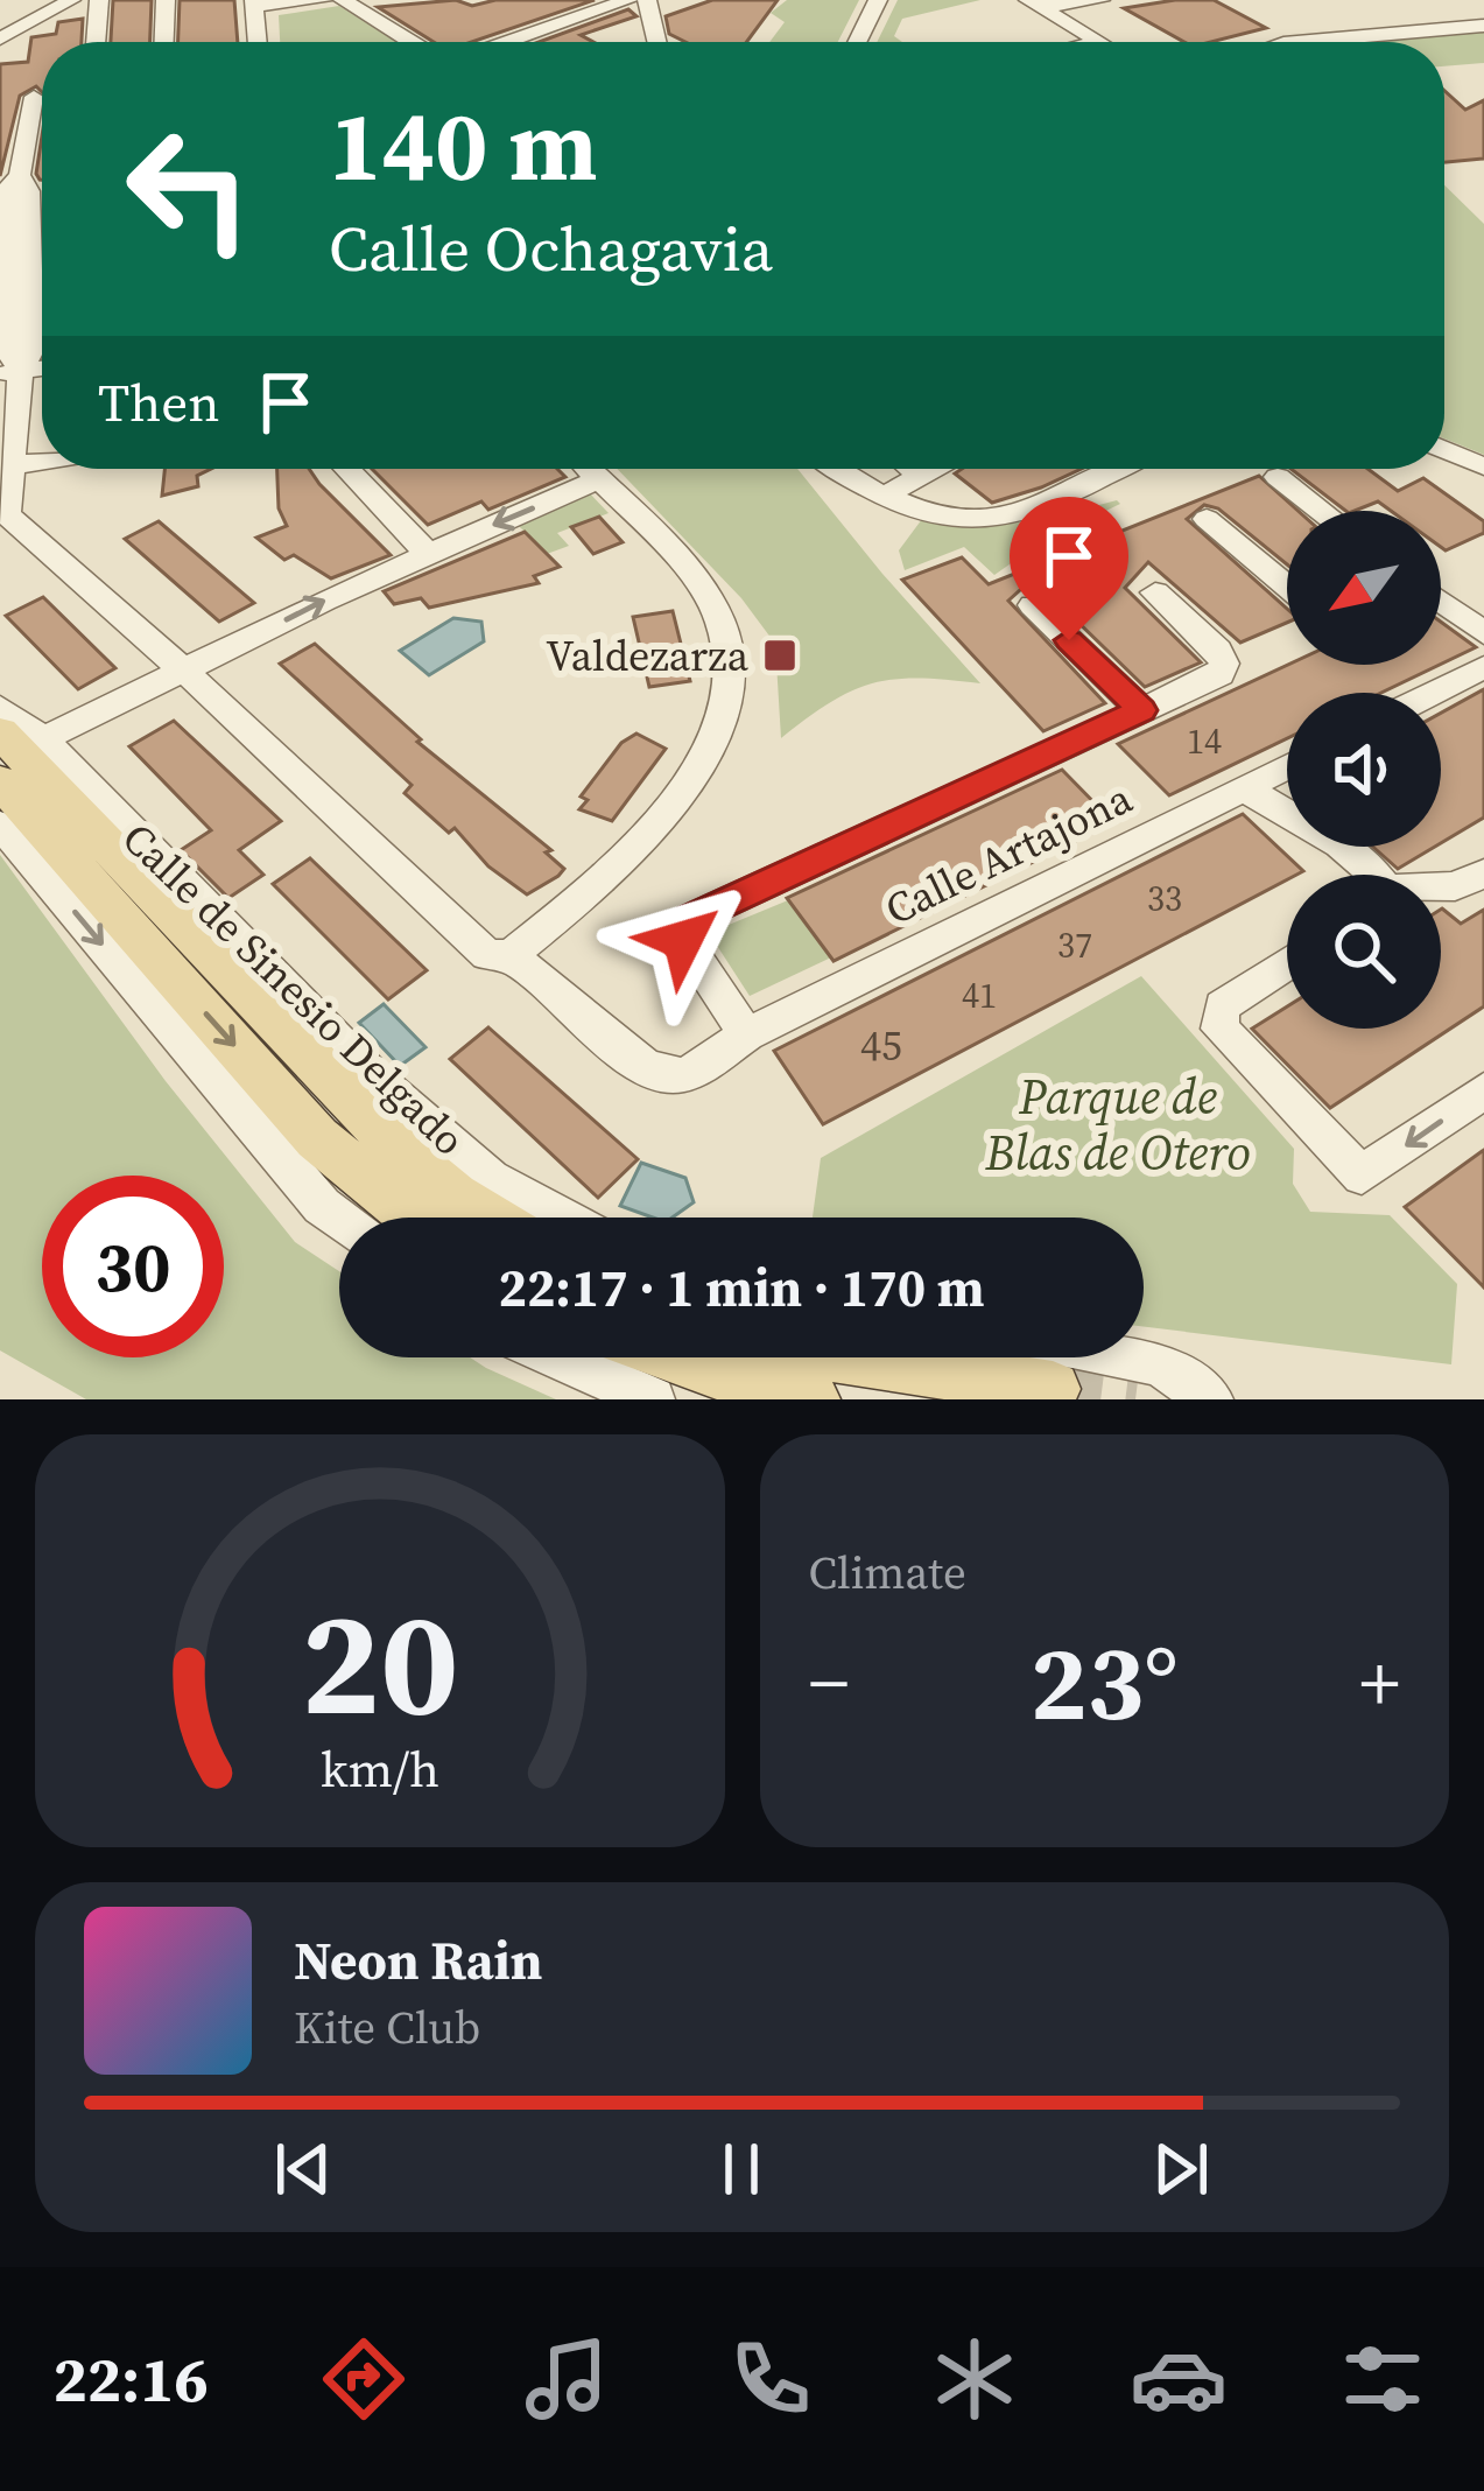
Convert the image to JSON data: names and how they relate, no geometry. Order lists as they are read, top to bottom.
{
  "streets": {
    "main road": ["Calle de Sinesio Delgado"],
    "street": ["Calle Artajona"]
  },
  "parks": ["Parque de Blas de Otero"],
  "places": {
    "transit": ["Valdezarza"]
  },
  "house_numbers": [
    "14",
    "33",
    "37",
    "41",
    "45"
  ],
  "north": "bottom left",
  "page": {
    "turn": ["140 m", "Calle Ochagavia"],
    "then": "Then",
    "limit": "30",
    "trip": "22:17 · 1 min · 170 m",
    "tile": "Climate",
    "heat": ["−", "23°", "+"],
    "song": ["Neon Rain", "Kite Club"],
    "tabs": "22:16",
    "gauge": ["20", "km/h"]
  }
}
